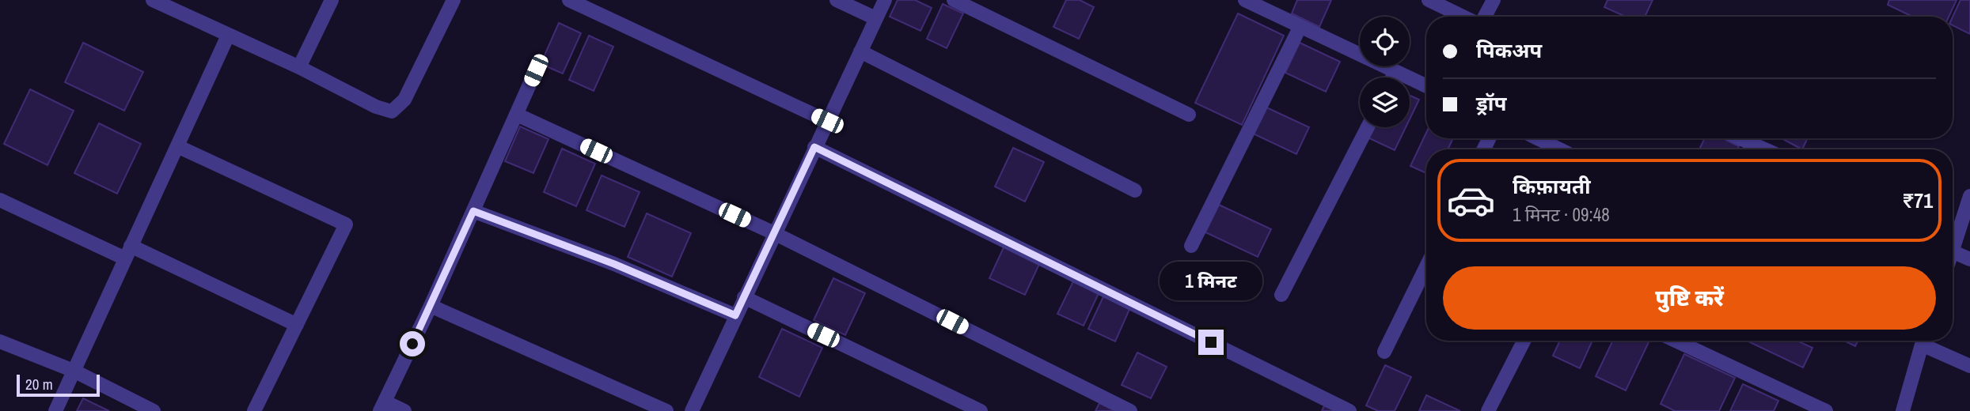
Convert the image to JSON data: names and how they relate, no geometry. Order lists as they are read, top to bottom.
{
  "scale_bar": "20 m",
  "page": {
    "banner": ["पिकअप", "ड्रॉप"],
    "list": [
      {
        "name": "किफ़ायती",
        "note": "1 मिनट · 09:48",
        "value": "₹71"
      }
    ],
    "buttons": "पुष्टि करें",
    "bubble": "1 मिनट",
    "scale": "20 m"
  }
}
